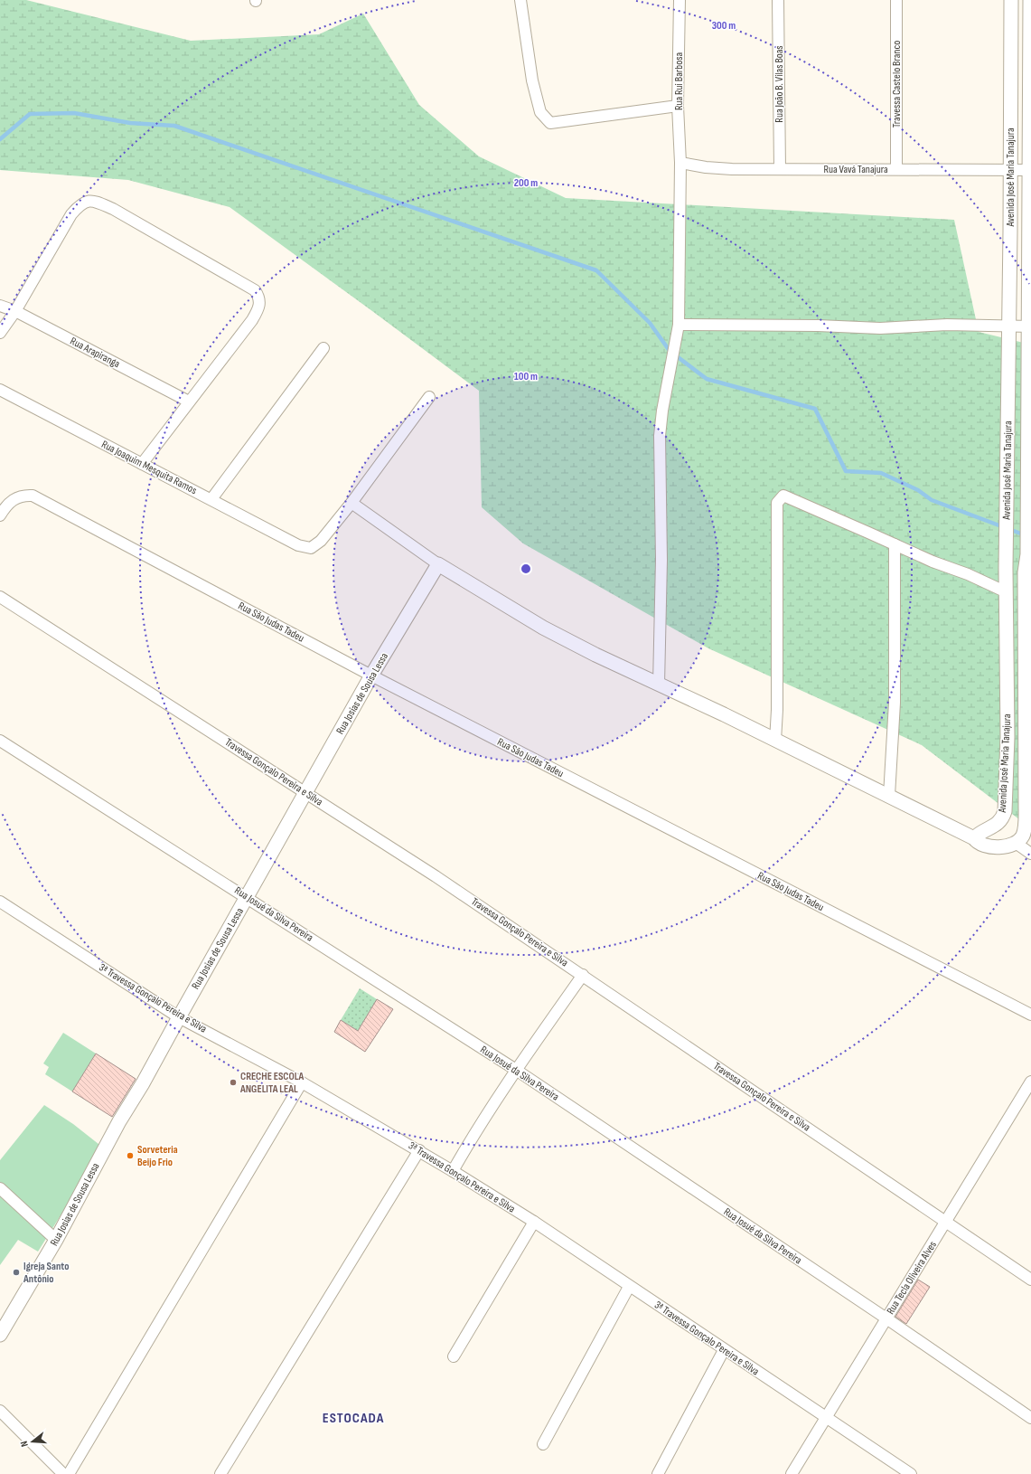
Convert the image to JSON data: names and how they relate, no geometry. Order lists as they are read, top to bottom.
{
  "streets": {
    "street": [
      "Rua Rui Barbosa",
      "Rua João B. Vilas Boas",
      "Travessa Castelo Branco",
      "Rua Vavá Tanajura",
      "Avenida José Maria Tanajura",
      "Rua Arapiranga",
      "Rua Joaquim Mesquita Ramos",
      "Rua São Judas Tadeu",
      "Rua Josias de Sousa Lessa",
      "Travessa Gonçalo Pereira e Silva",
      "Rua Josué da Silva Pereira",
      "3ª Travessa Gonçalo Pereira e Silva",
      "Rua Tecla Oliveira Alves"
    ]
  },
  "crossings": [
    ["Rua Rui Barbosa", "Rua Vavá Tanajura"],
    ["Rua João B. Vilas Boas", "Rua Vavá Tanajura"],
    ["Travessa Castelo Branco", "Rua Vavá Tanajura"],
    ["Rua Vavá Tanajura", "Avenida José Maria Tanajura"],
    ["Rua São Judas Tadeu", "Rua Josias de Sousa Lessa"],
    ["Rua Josias de Sousa Lessa", "Travessa Gonçalo Pereira e Silva"],
    ["Rua Josias de Sousa Lessa", "Rua Josué da Silva Pereira"],
    ["Rua Josias de Sousa Lessa", "3ª Travessa Gonçalo Pereira e Silva"],
    ["Travessa Gonçalo Pereira e Silva", "Rua Tecla Oliveira Alves"],
    ["Rua Josué da Silva Pereira", "Rua Tecla Oliveira Alves"],
    ["3ª Travessa Gonçalo Pereira e Silva", "Rua Tecla Oliveira Alves"]
  ],
  "districts": ["ESTOCADA"],
  "places": ["CRECHE ESCOLA ANGELITA LEAL", "Sorveteria Beijo Frio", "Igreja Santo Antônio"],
  "north": "left",
  "rings": ["300 m", "200 m", "100 m"]
}
